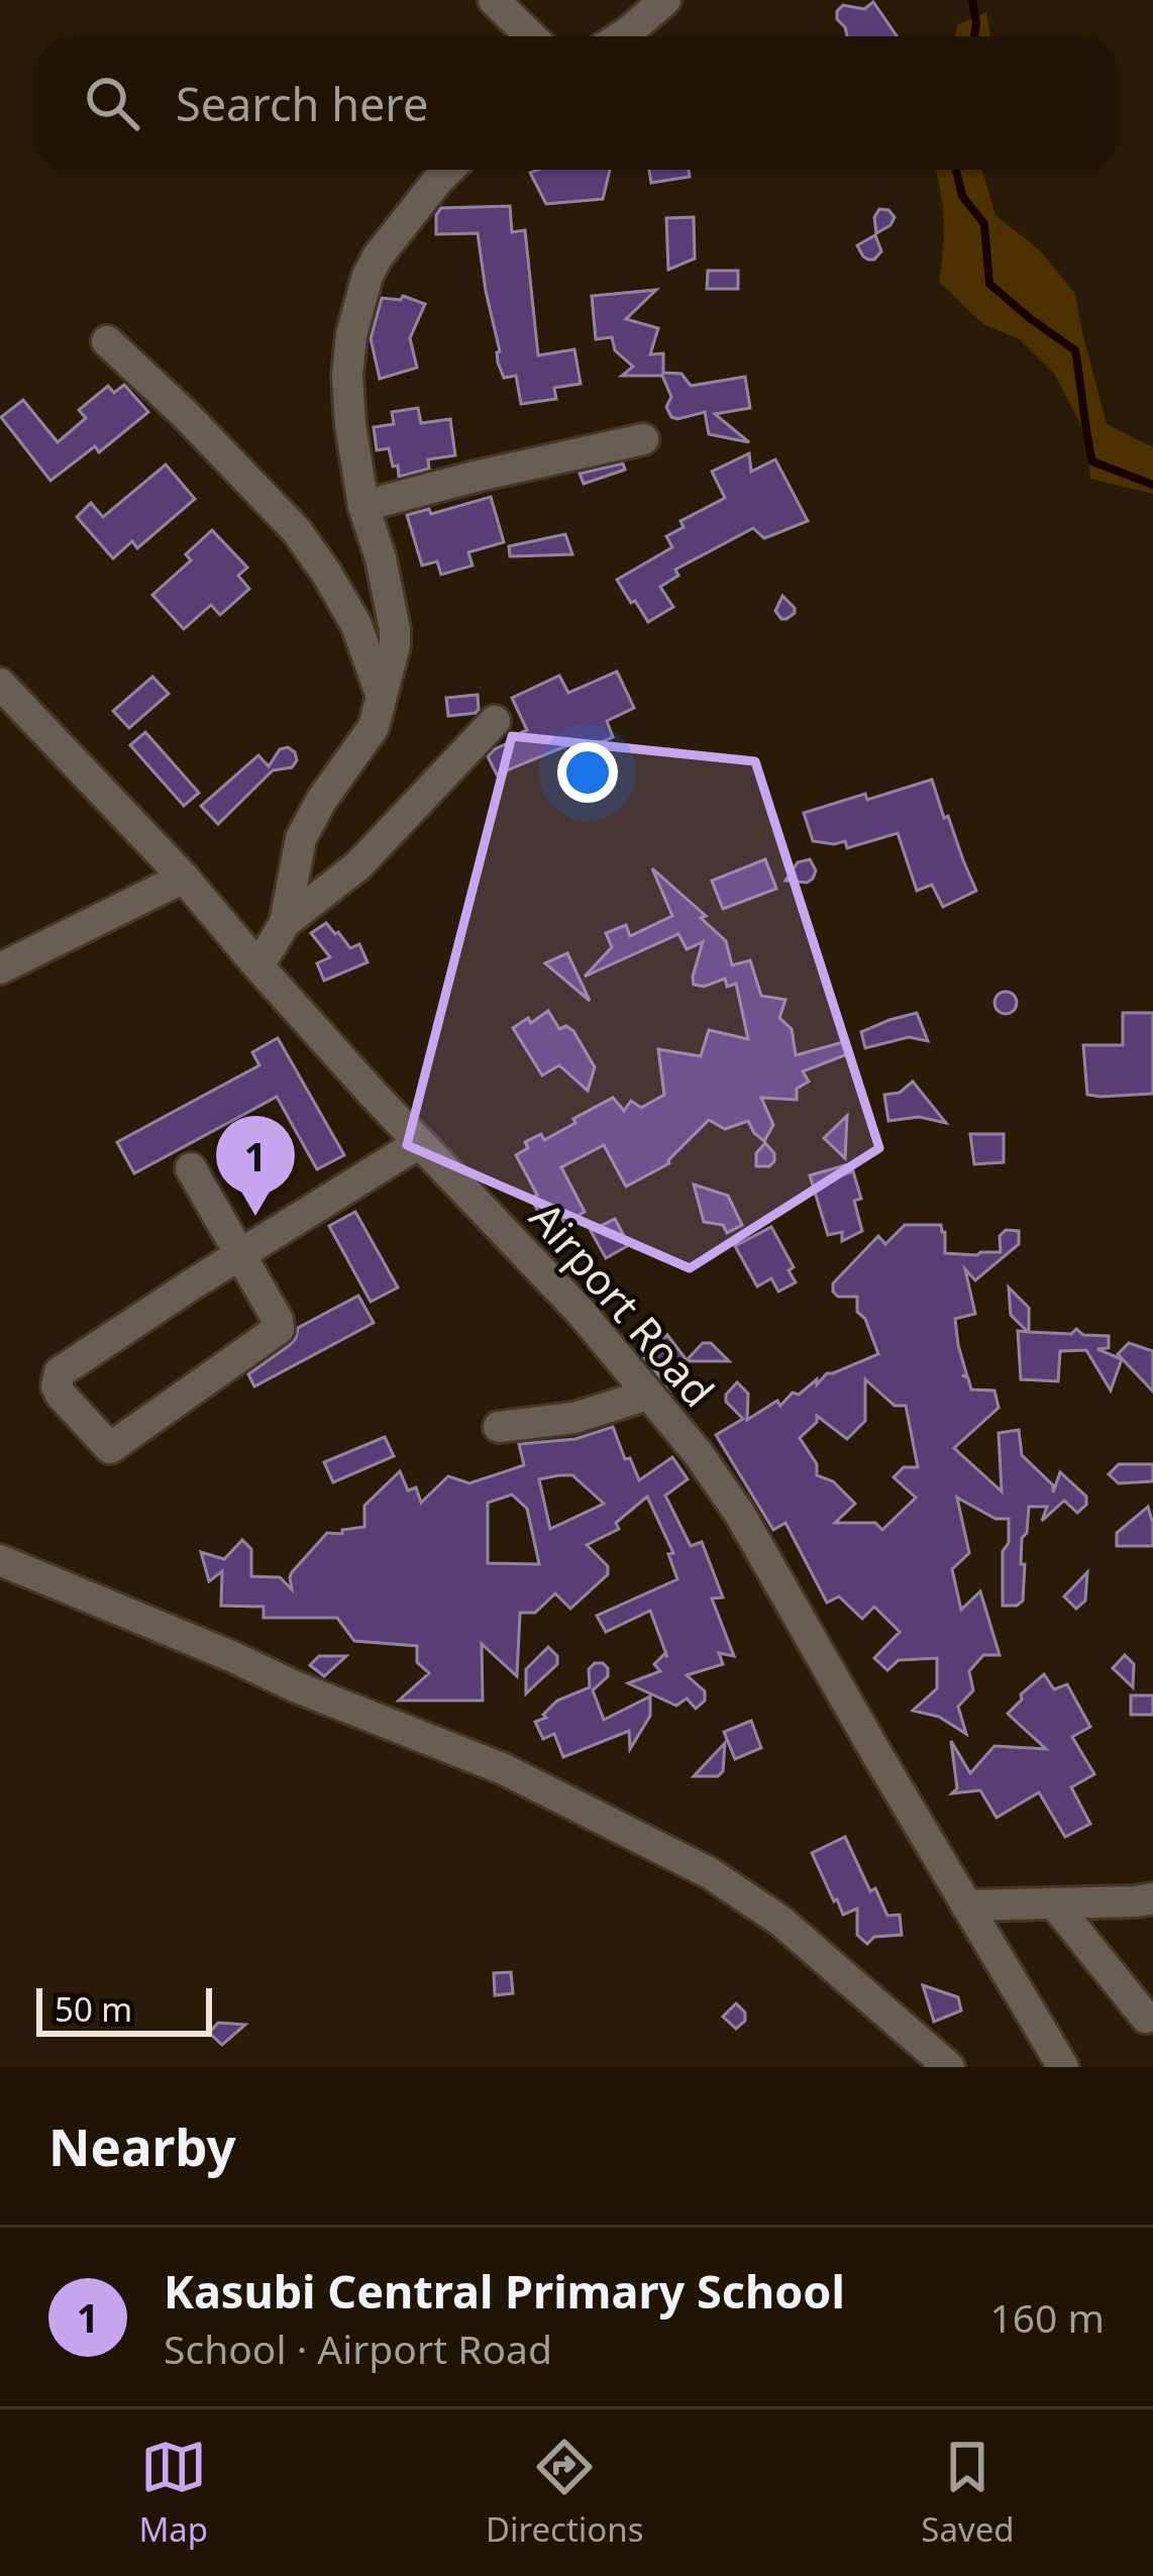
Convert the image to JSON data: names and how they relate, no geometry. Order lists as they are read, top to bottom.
{
  "streets": {
    "street": ["Airport Road"]
  },
  "scale_bar": "50 m",
  "page": {
    "search": "Search here",
    "pins": "1",
    "scale": "50 m",
    "heading": "Nearby",
    "list": [
      {
        "mark": "1",
        "name": "Kasubi Central Primary School",
        "note": "School · Airport Road",
        "value": "160 m"
      }
    ],
    "nav": ["Map", "Directions", "Saved"]
  }
}
